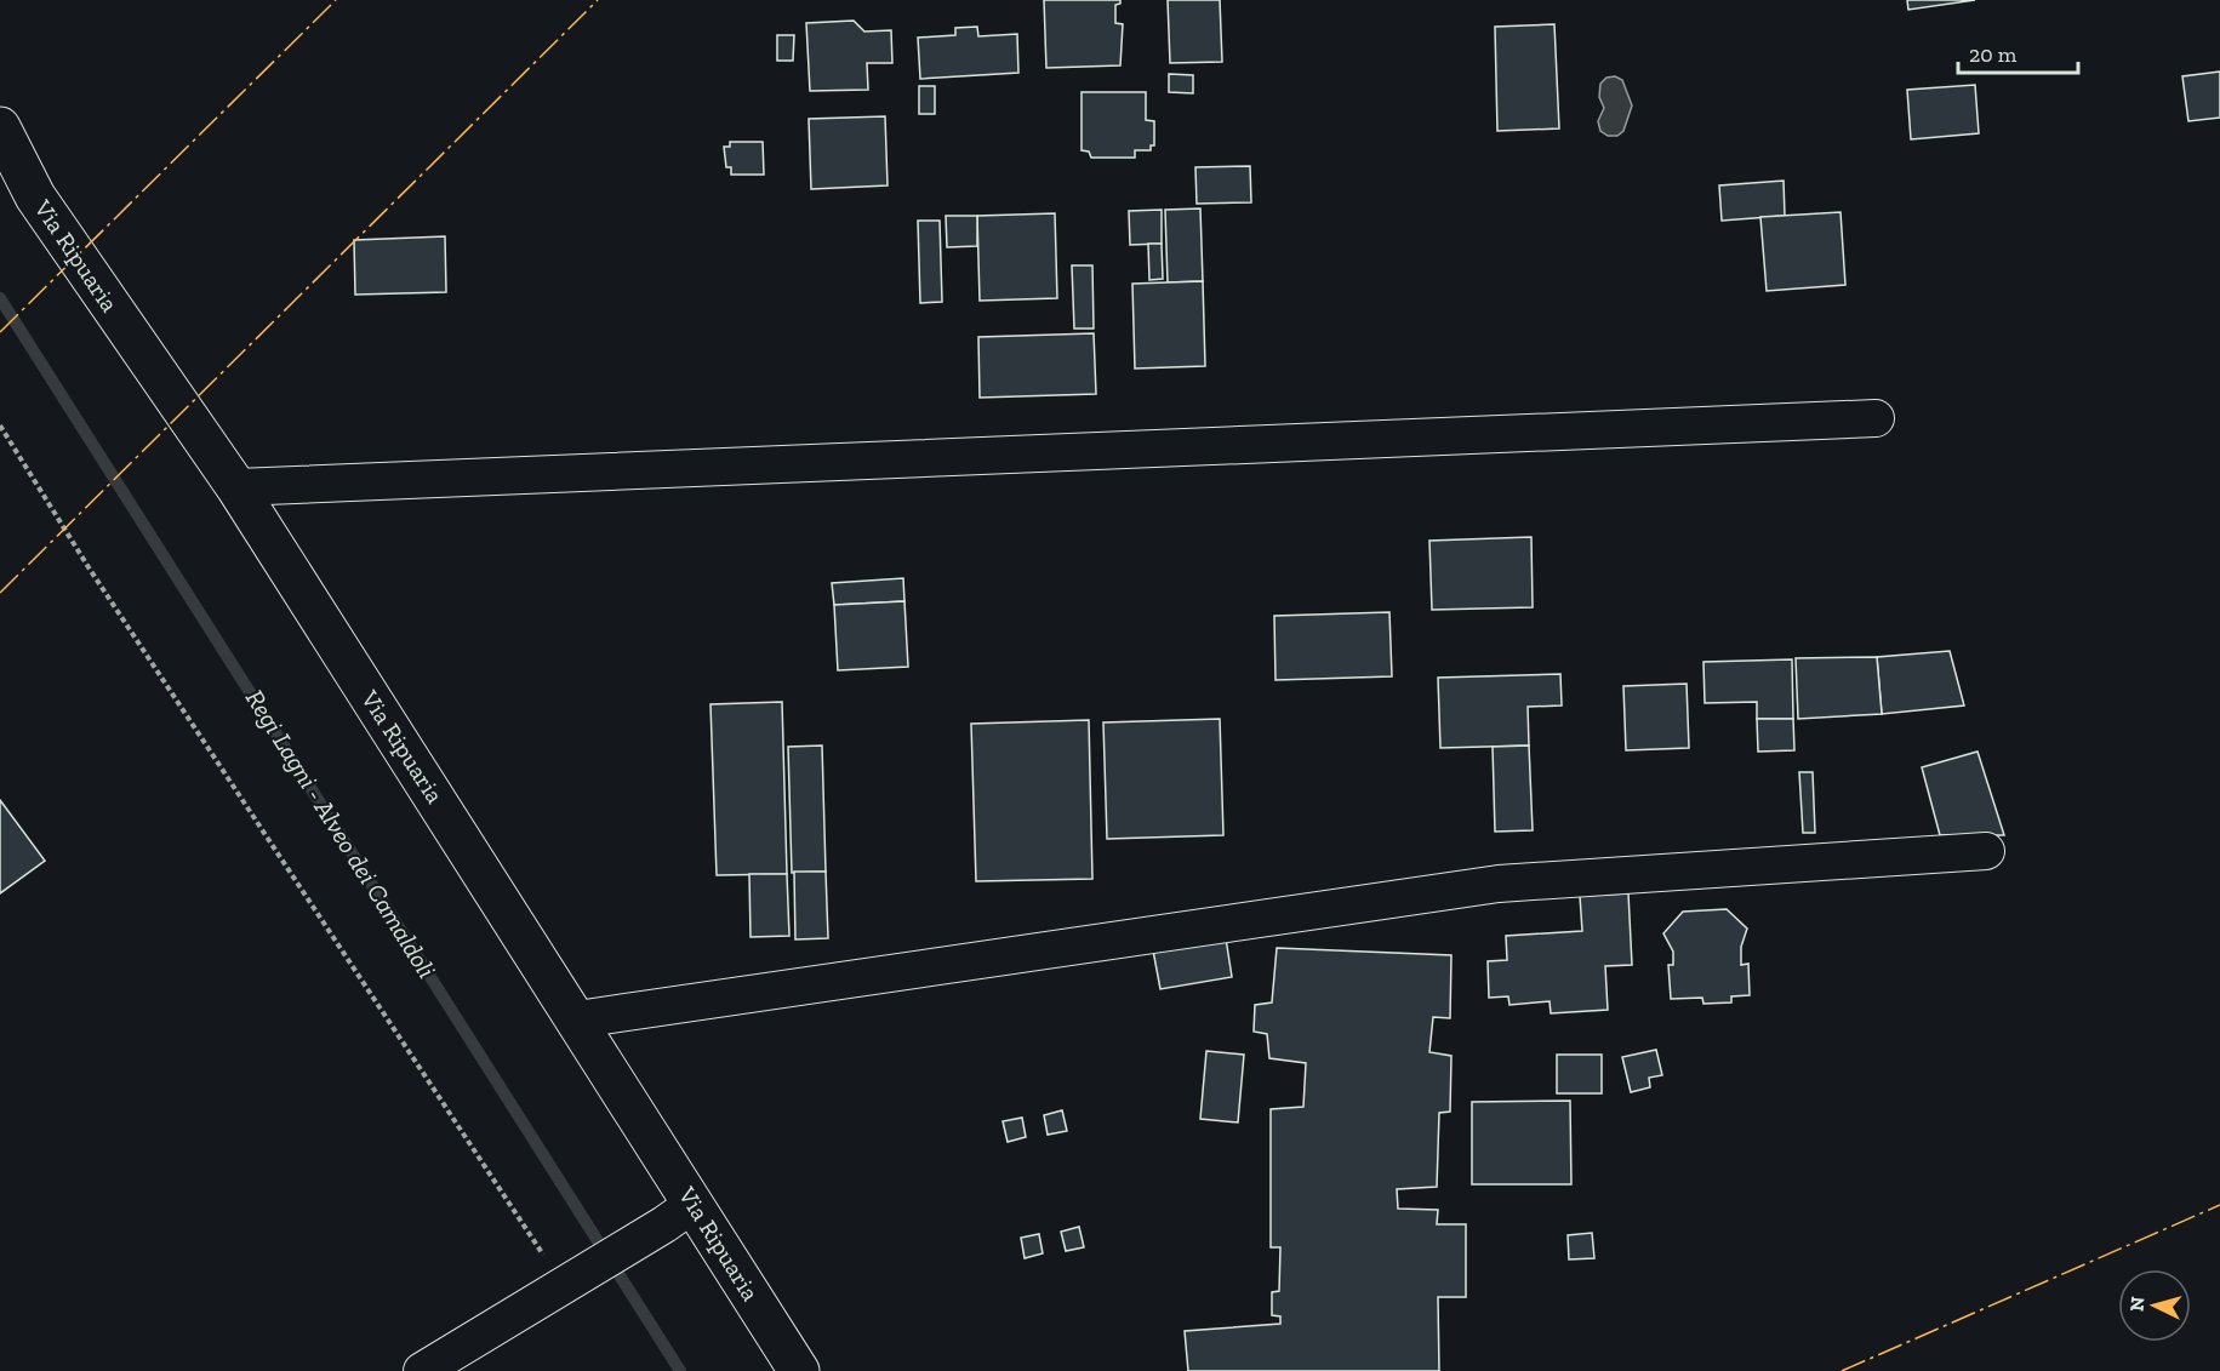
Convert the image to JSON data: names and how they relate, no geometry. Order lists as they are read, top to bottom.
{
  "streets": {
    "street": ["Via Ripuaria"]
  },
  "water": ["Regi Lagni - Alveo dei Camaldoli"],
  "scale_bar": "20 m",
  "north": "left"
}
